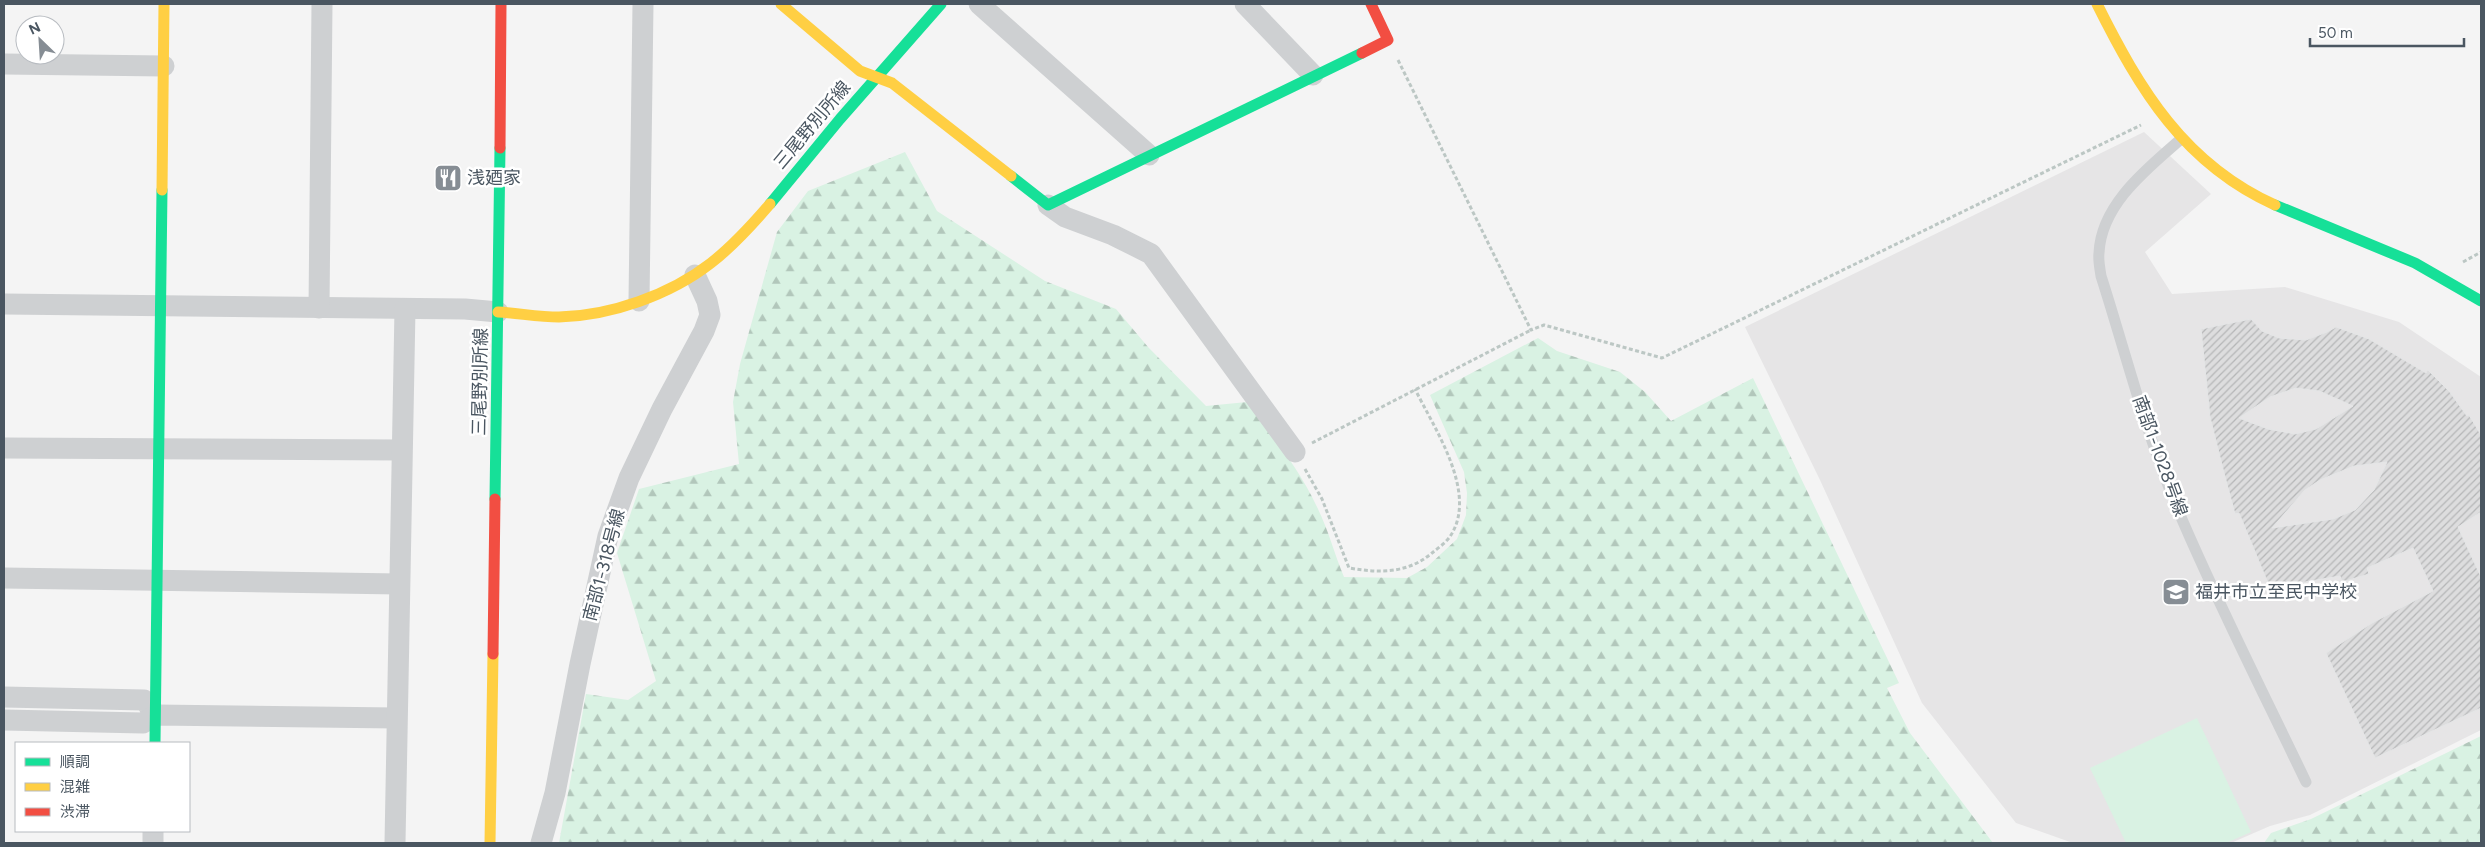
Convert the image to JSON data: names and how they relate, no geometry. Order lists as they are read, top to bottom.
{
  "streets": {
    "street": ["三尾野別所線", "南部1-318号線"],
    "lane": ["南部1-1028号線"]
  },
  "crossings": [
    ["三尾野別所線", "南部1-318号線"]
  ],
  "places": {
    "restaurant": ["浅廼家"],
    "school or university": ["福井市立至民中学校"]
  },
  "legend": ["順調", "混雑", "渋滞"],
  "scale_bar": "50 m",
  "north": "top left"
}
